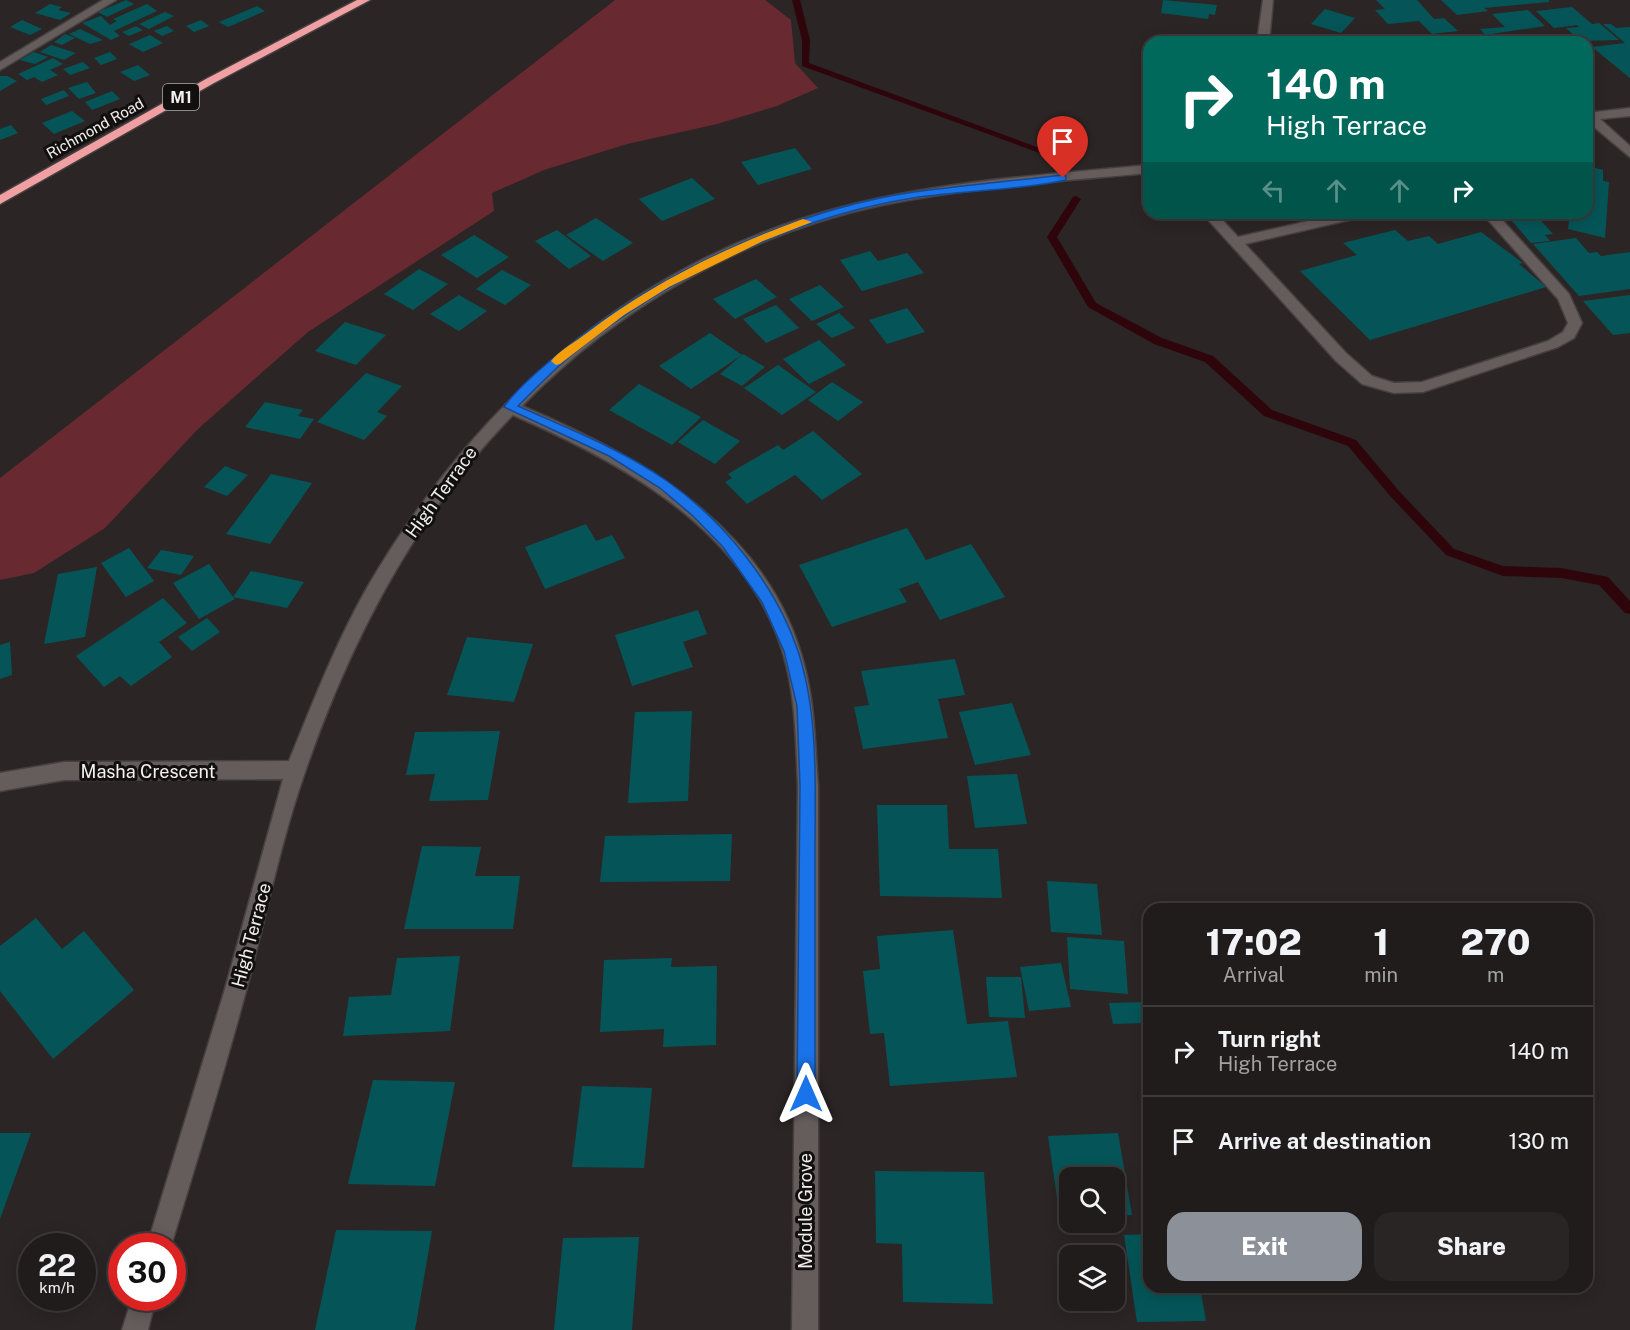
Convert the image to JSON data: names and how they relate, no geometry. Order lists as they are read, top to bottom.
{
  "streets": {
    "highway": ["M1", "Richmond Road"],
    "street": ["High Terrace", "Masha Crescent", "Module Grove"]
  },
  "crossings": [
    ["High Terrace", "Masha Crescent"],
    ["High Terrace", "Module Grove"]
  ],
  "page": {
    "turn": ["140 m", "High Terrace"],
    "eta": [
      "17:02",
      "Arrival",
      "1",
      "min",
      "270",
      "m"
    ],
    "list": [
      {
        "name": "Turn right",
        "note": "High Terrace",
        "value": "140 m"
      },
      {
        "name": "Arrive at destination",
        "value": "130 m"
      }
    ],
    "buttons": ["Exit", "Share"],
    "speed": "22 km/h",
    "limit": "30"
  }
}
